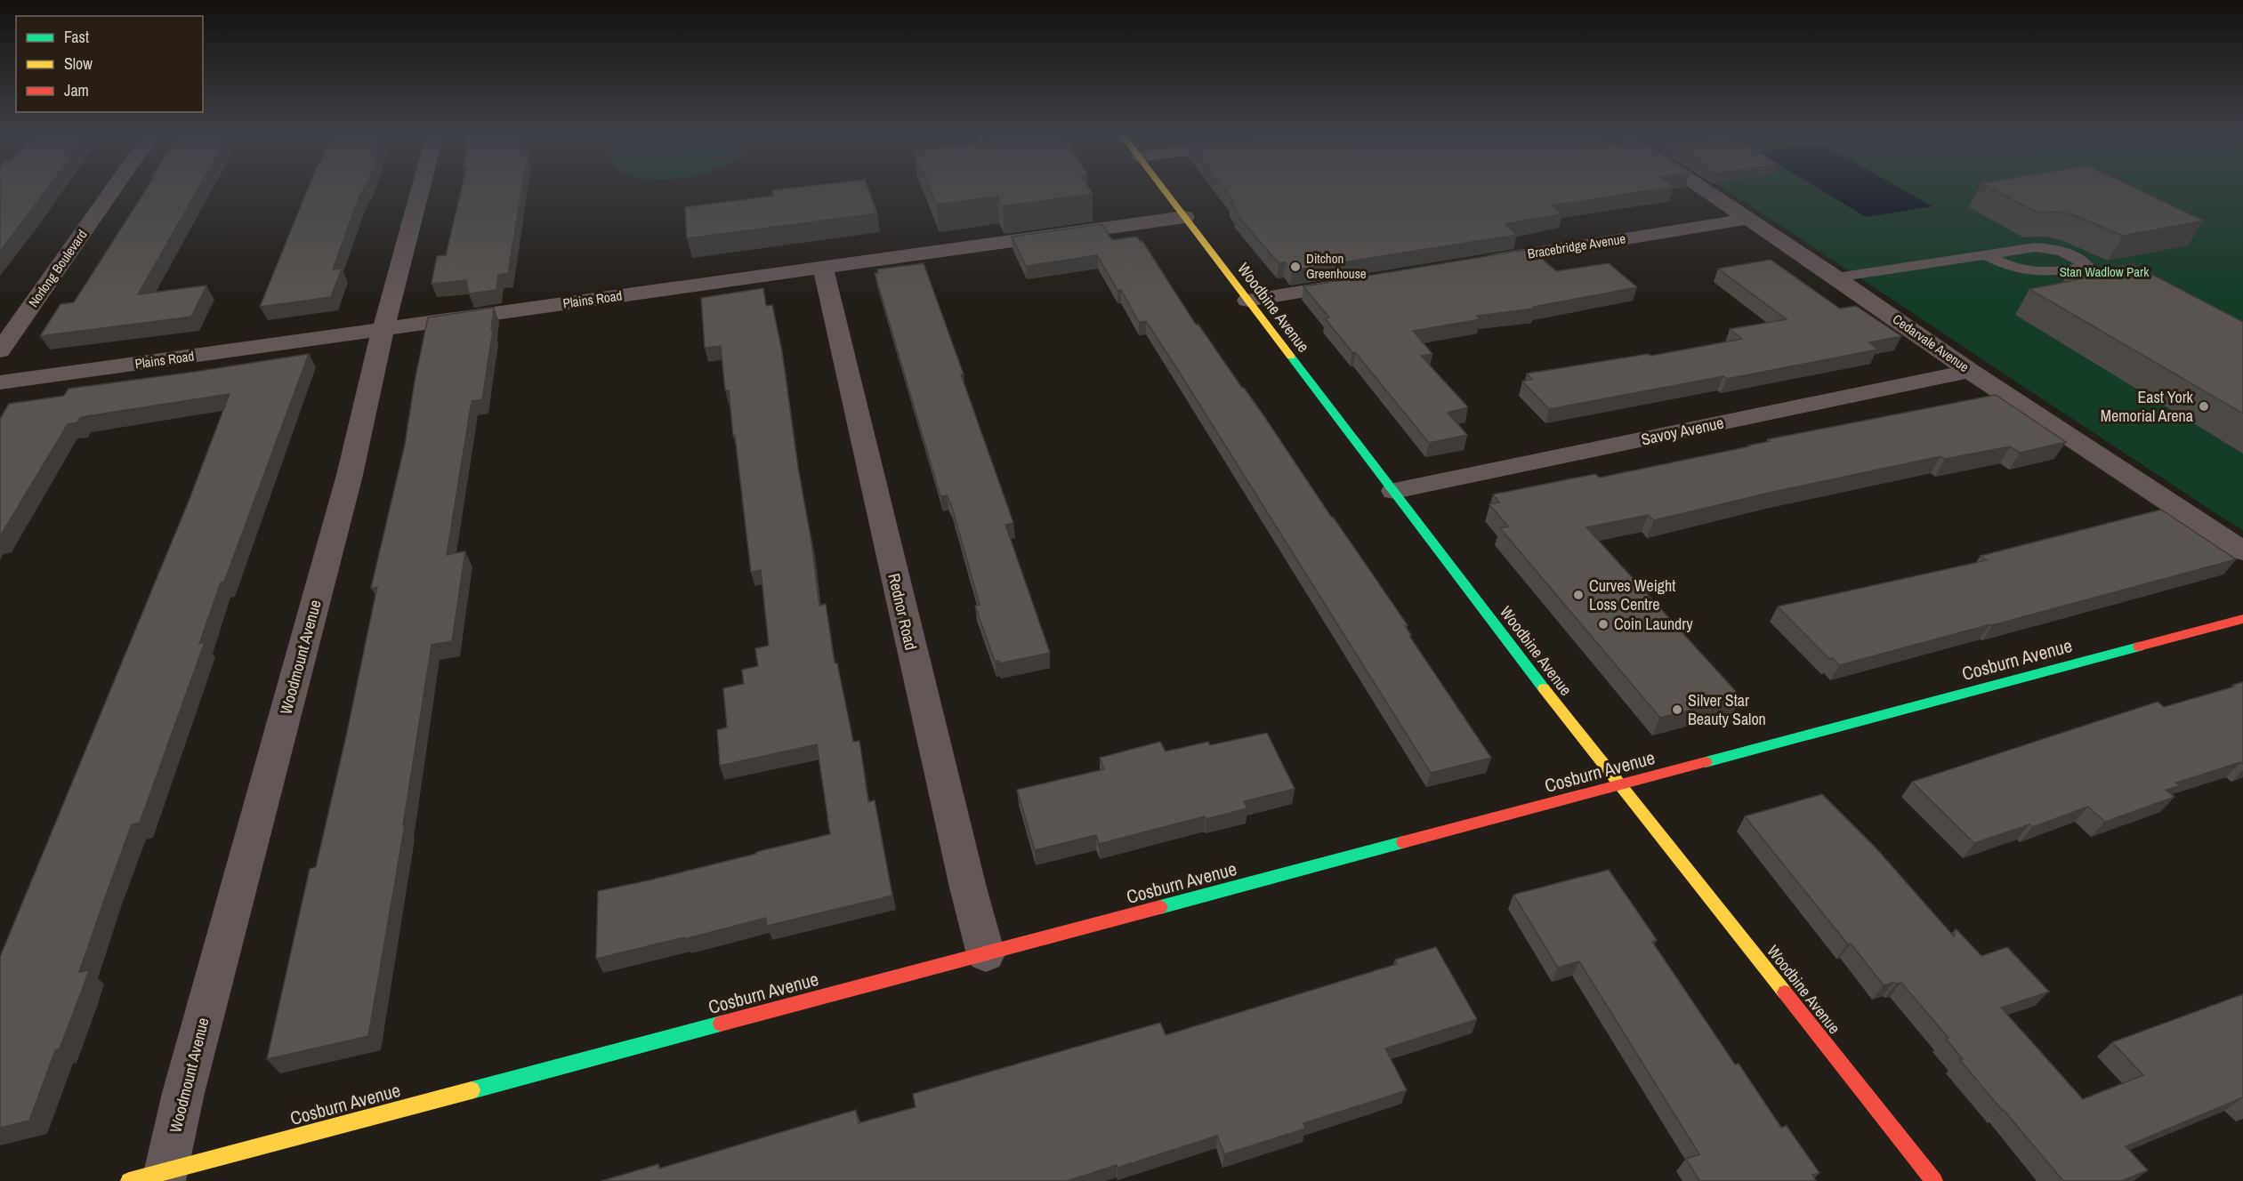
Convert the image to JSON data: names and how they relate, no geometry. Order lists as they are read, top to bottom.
{
  "streets": {
    "street": [
      "Bracebridge Avenue",
      "Norlong Boulevard",
      "Plains Road",
      "Woodbine Avenue",
      "Cedarvale Avenue",
      "Savoy Avenue",
      "Rednor Road",
      "Woodmount Avenue",
      "Cosburn Avenue"
    ]
  },
  "crossings": [
    ["Bracebridge Avenue", "Cedarvale Avenue"],
    ["Plains Road", "Woodbine Avenue"],
    ["Plains Road", "Rednor Road"],
    ["Plains Road", "Woodmount Avenue"],
    ["Woodbine Avenue", "Savoy Avenue"],
    ["Woodbine Avenue", "Cosburn Avenue"],
    ["Cedarvale Avenue", "Savoy Avenue"],
    ["Rednor Road", "Cosburn Avenue"],
    ["Woodmount Avenue", "Cosburn Avenue"]
  ],
  "parks": ["Stan Wadlow Park"],
  "places": [
    "Ditchon Greenhouse",
    "East York Memorial Arena",
    "Curves Weight Loss Centre",
    "Coin Laundry",
    "Silver Star Beauty Salon"
  ],
  "legend": ["Fast", "Slow", "Jam"]
}
